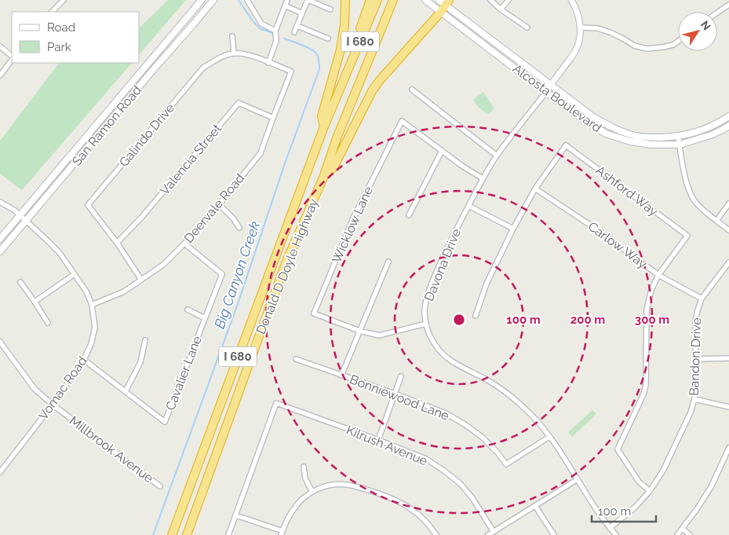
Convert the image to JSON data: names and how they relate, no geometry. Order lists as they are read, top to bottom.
{
  "streets": {
    "highway": ["I 680", "Donald D Doyle Highway"],
    "main road": ["Alcosta Boulevard", "San Ramon Road"],
    "street": [
      "Galindo Drive",
      "Valencia Street",
      "Ashford Way",
      "Deervale Road",
      "Wicklow Lane",
      "Carlow Way",
      "Davona Drive",
      "Bandon Drive",
      "Cavalier Lane",
      "Vomac Road",
      "Bonniewood Lane",
      "Kilrush Avenue",
      "Millbrook Avenue"
    ]
  },
  "crossings": [
    ["Alcosta Boulevard", "Davona Drive"],
    ["San Ramon Road", "Vomac Road"],
    ["Galindo Drive", "Valencia Street"],
    ["Galindo Drive", "Deervale Road"],
    ["Valencia Street", "Deervale Road"],
    ["Ashford Way", "Carlow Way"],
    ["Deervale Road", "Cavalier Lane"],
    ["Deervale Road", "Vomac Road"],
    ["Wicklow Lane", "Davona Drive"],
    ["Carlow Way", "Bandon Drive"],
    ["Davona Drive", "Bandon Drive"],
    ["Davona Drive", "Bonniewood Lane"],
    ["Cavalier Lane", "Vomac Road"],
    ["Vomac Road", "Millbrook Avenue"]
  ],
  "water": ["Big Canyon Creek"],
  "legend": ["Road", "Park"],
  "scale_bar": "100 m",
  "north": "top right",
  "rings": ["100 m", "200 m", "300 m"]
}
